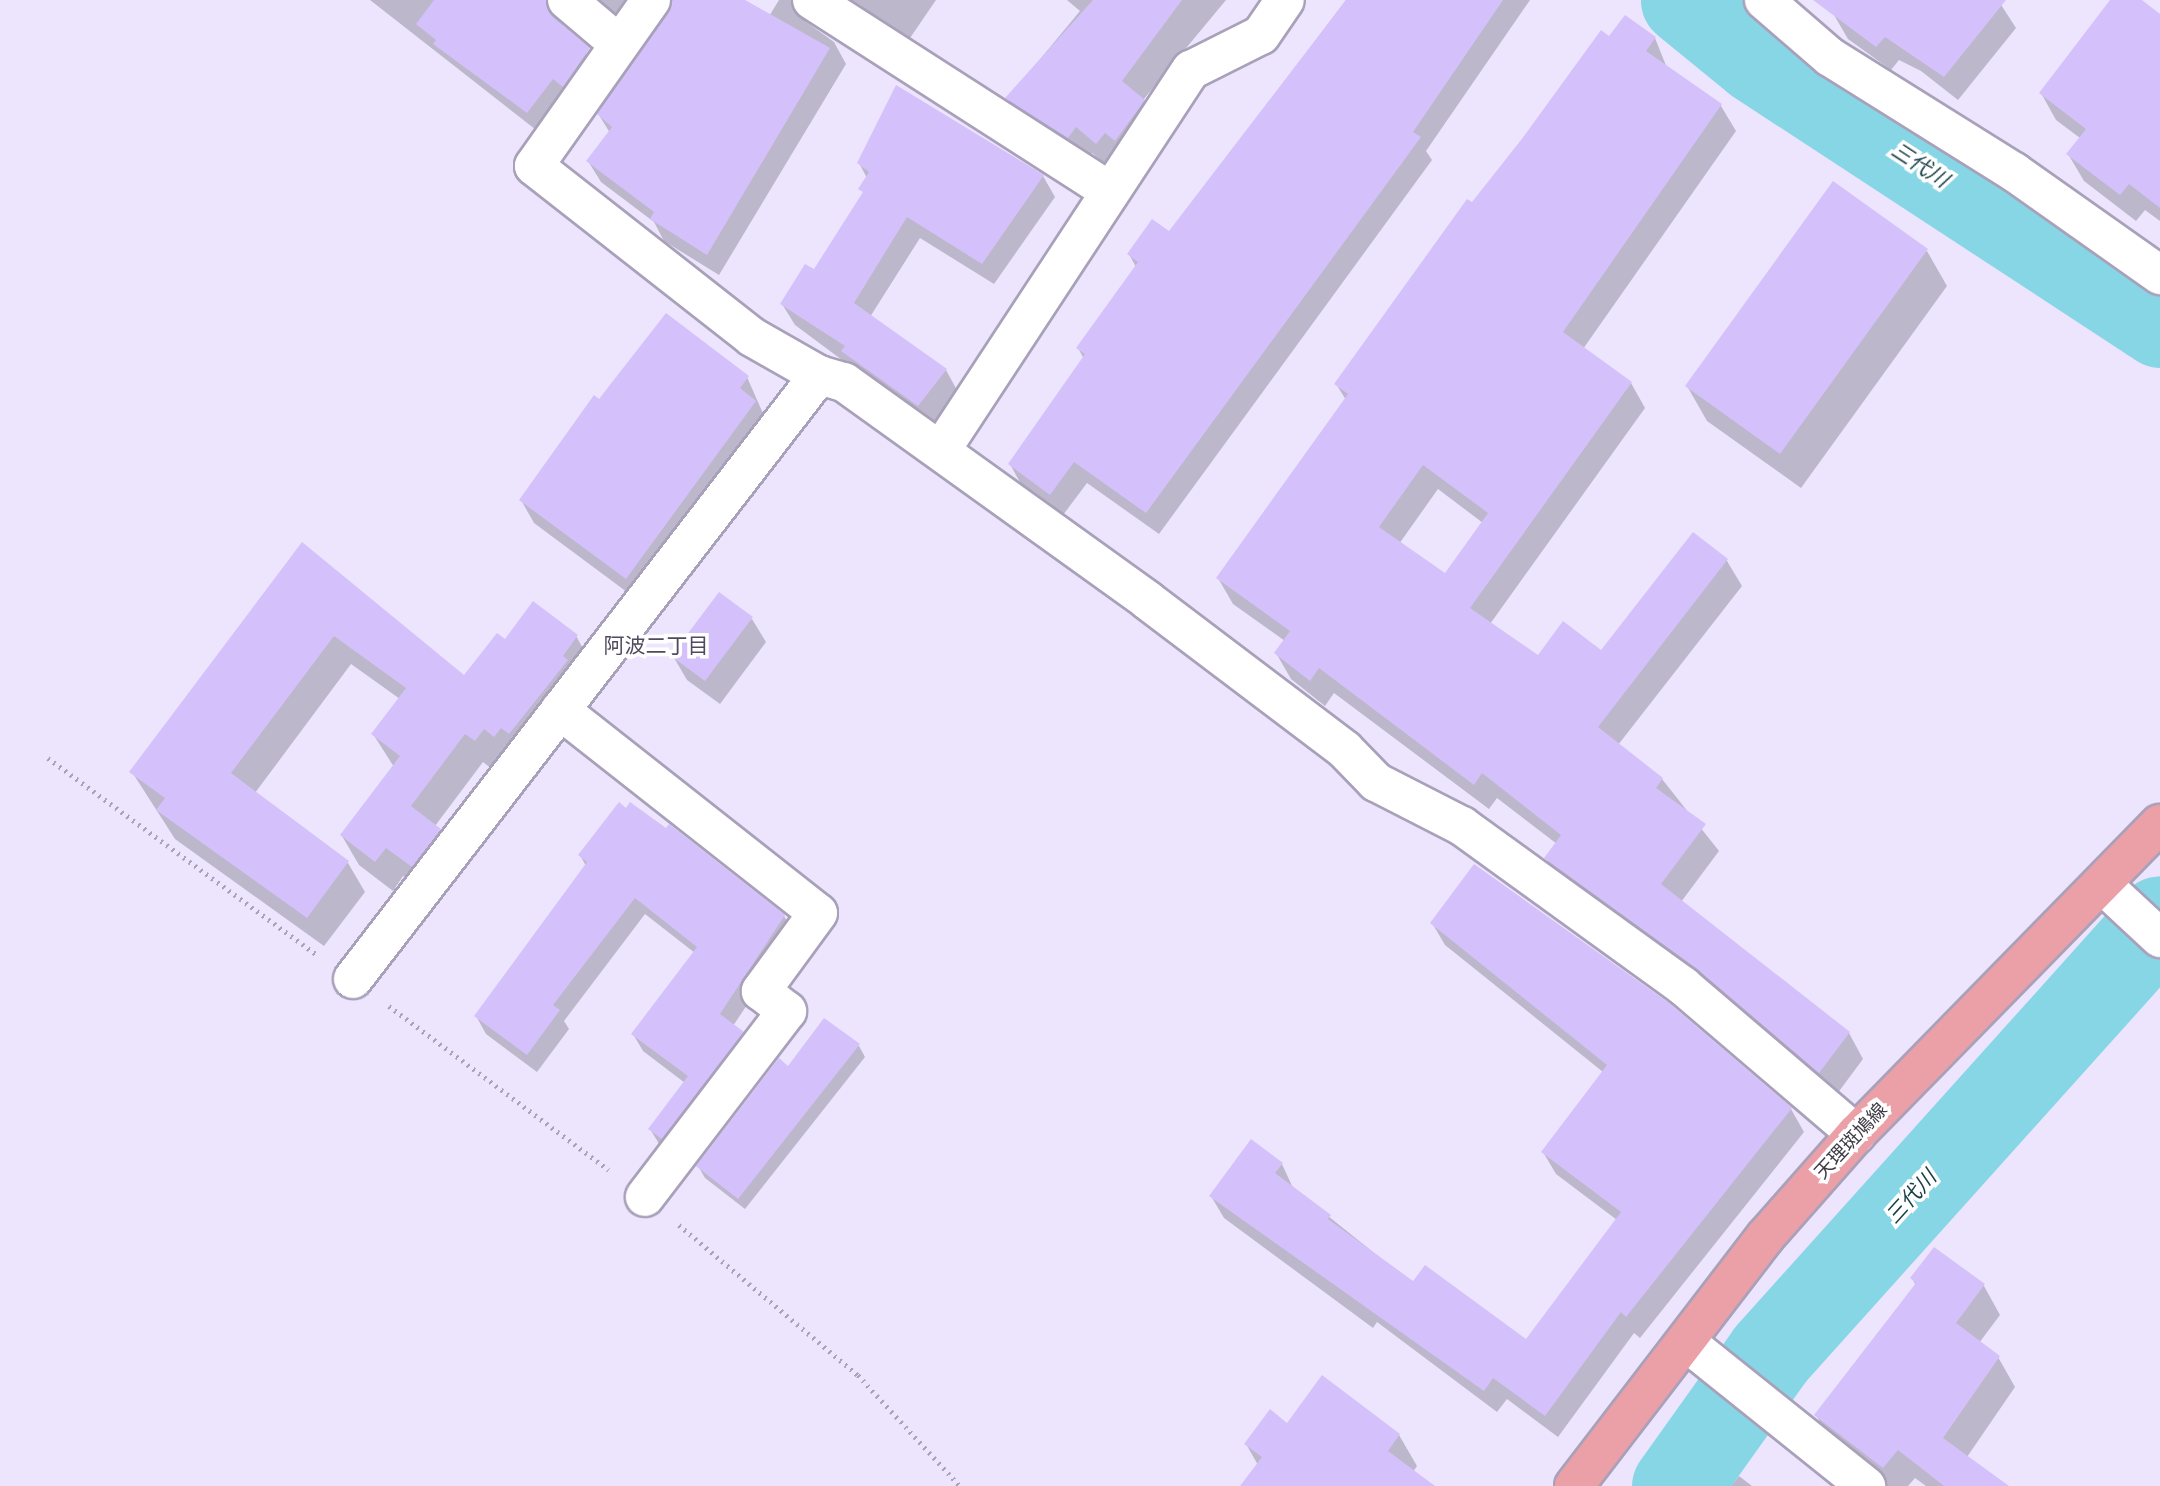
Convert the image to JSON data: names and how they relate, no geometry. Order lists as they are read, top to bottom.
{
  "streets": {
    "main road": ["天理斑鳩線"]
  },
  "districts": ["阿波二丁目"],
  "water": ["三代川"]
}
